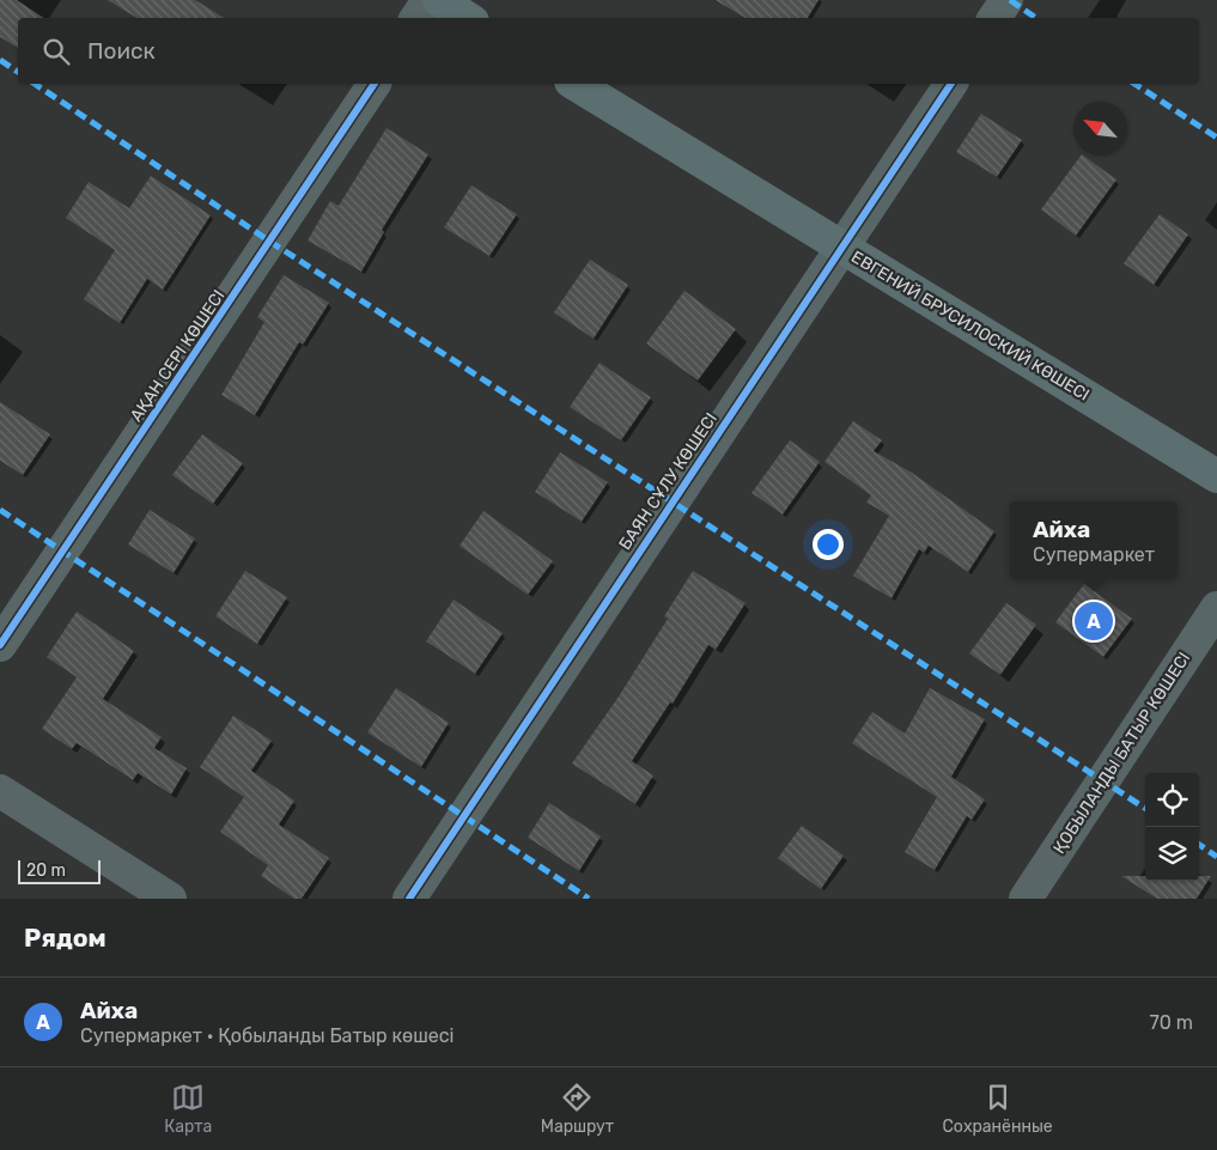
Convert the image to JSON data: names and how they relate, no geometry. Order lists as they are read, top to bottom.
{
  "streets": {
    "main road": ["ЕВГЕНИЙ БРУСИЛОСКИЙ КӨШЕСІ"],
    "street": ["АҚАН СЕРІ КӨШЕСІ", "БАЯН СҰЛУ КӨШЕСІ", "ҚОБЫЛАНДЫ БАТЫР КӨШЕСІ"]
  },
  "crossings": [
    ["ЕВГЕНИЙ БРУСИЛОСКИЙ КӨШЕСІ", "БАЯН СҰЛУ КӨШЕСІ"]
  ],
  "scale_bar": "20 m",
  "north": "top left",
  "page": {
    "search": "Поиск",
    "popup": ["Айха", "Супермаркет"],
    "pins": "A",
    "scale": "20 m",
    "heading": "Рядом",
    "list": [
      {
        "mark": "A",
        "name": "Айха",
        "note": "Супермаркет · Қобыланды Батыр көшесі",
        "value": "70 m"
      }
    ],
    "nav": ["Карта", "Маршрут", "Сохранённые"]
  }
}
